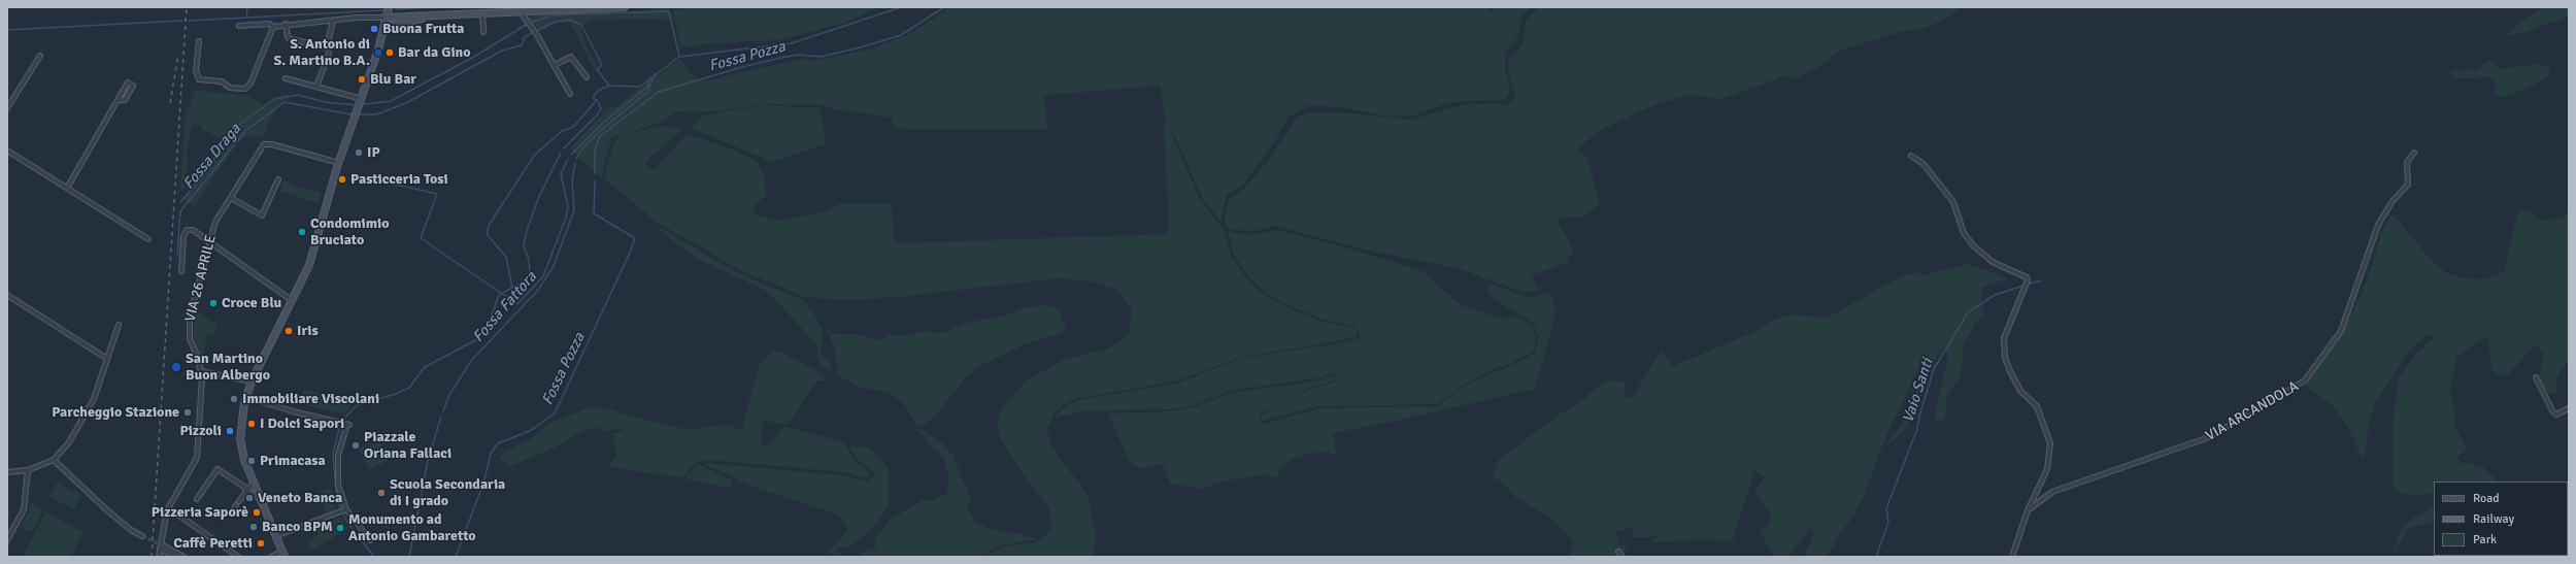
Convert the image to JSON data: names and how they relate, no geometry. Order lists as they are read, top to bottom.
{
  "streets": {
    "street": ["VIA 26 APRILE", "VIA ARCANDOLA"]
  },
  "water": [
    "Fossa Pozza",
    "Fossa Draga",
    "Fossa Fattora",
    "Vaio Santi"
  ],
  "places": [
    "Buona Frutta",
    "S. Antonio di S. Martino B.A.",
    "Bar da Gino",
    "Blu Bar",
    "IP",
    "Pasticceria Tosi",
    "Condomimio Bruciato",
    "Croce Blu",
    "Iris",
    "San Martino Buon Albergo",
    "Immobiliare Viscolani",
    "Parcheggio Stazione",
    "I Dolci Sapori",
    "Pizzoli",
    "Piazzale Oriana Fallaci",
    "Primacasa",
    "Scuola Secondaria di I grado",
    "Veneto Banca",
    "Pizzeria Saporè",
    "Banco BPM",
    "Monumento ad Antonio Gambaretto",
    "Caffè Peretti"
  ],
  "legend": ["Road", "Railway", "Park"]
}
